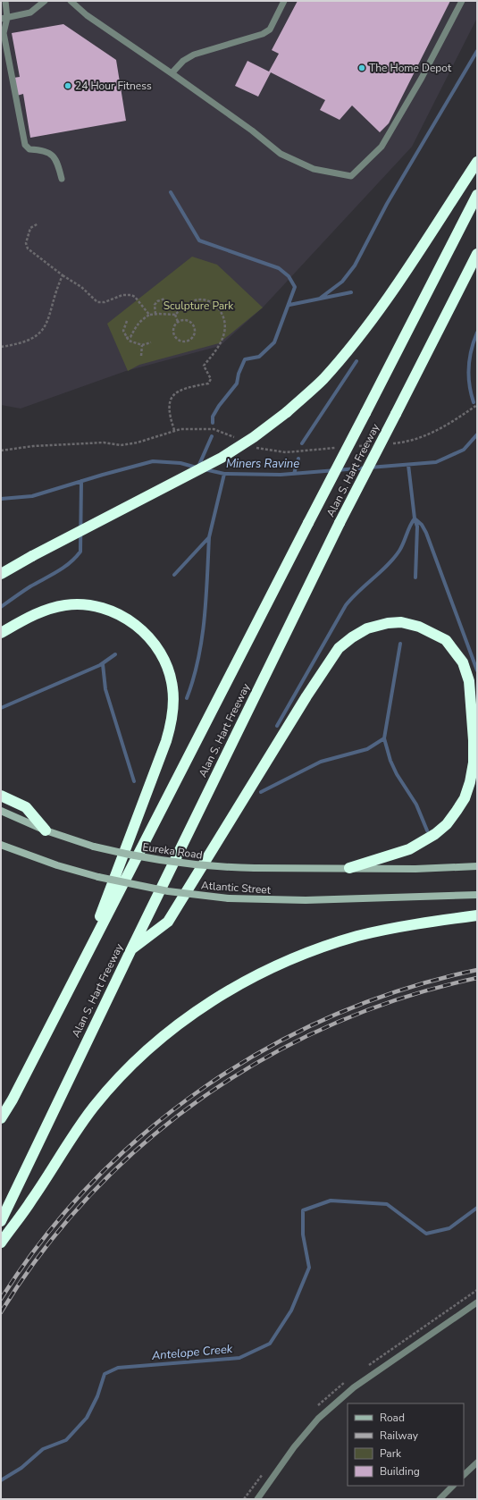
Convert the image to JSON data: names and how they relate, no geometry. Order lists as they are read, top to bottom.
{
  "streets": {
    "highway": ["Alan S. Hart Freeway"],
    "main road": ["Eureka Road", "Atlantic Street"]
  },
  "water": ["Miners Ravine", "Antelope Creek"],
  "parks": ["Sculpture Park"],
  "places": ["The Home Depot", "24 Hour Fitness"],
  "legend": [
    "Road",
    "Railway",
    "Park",
    "Building"
  ]
}
